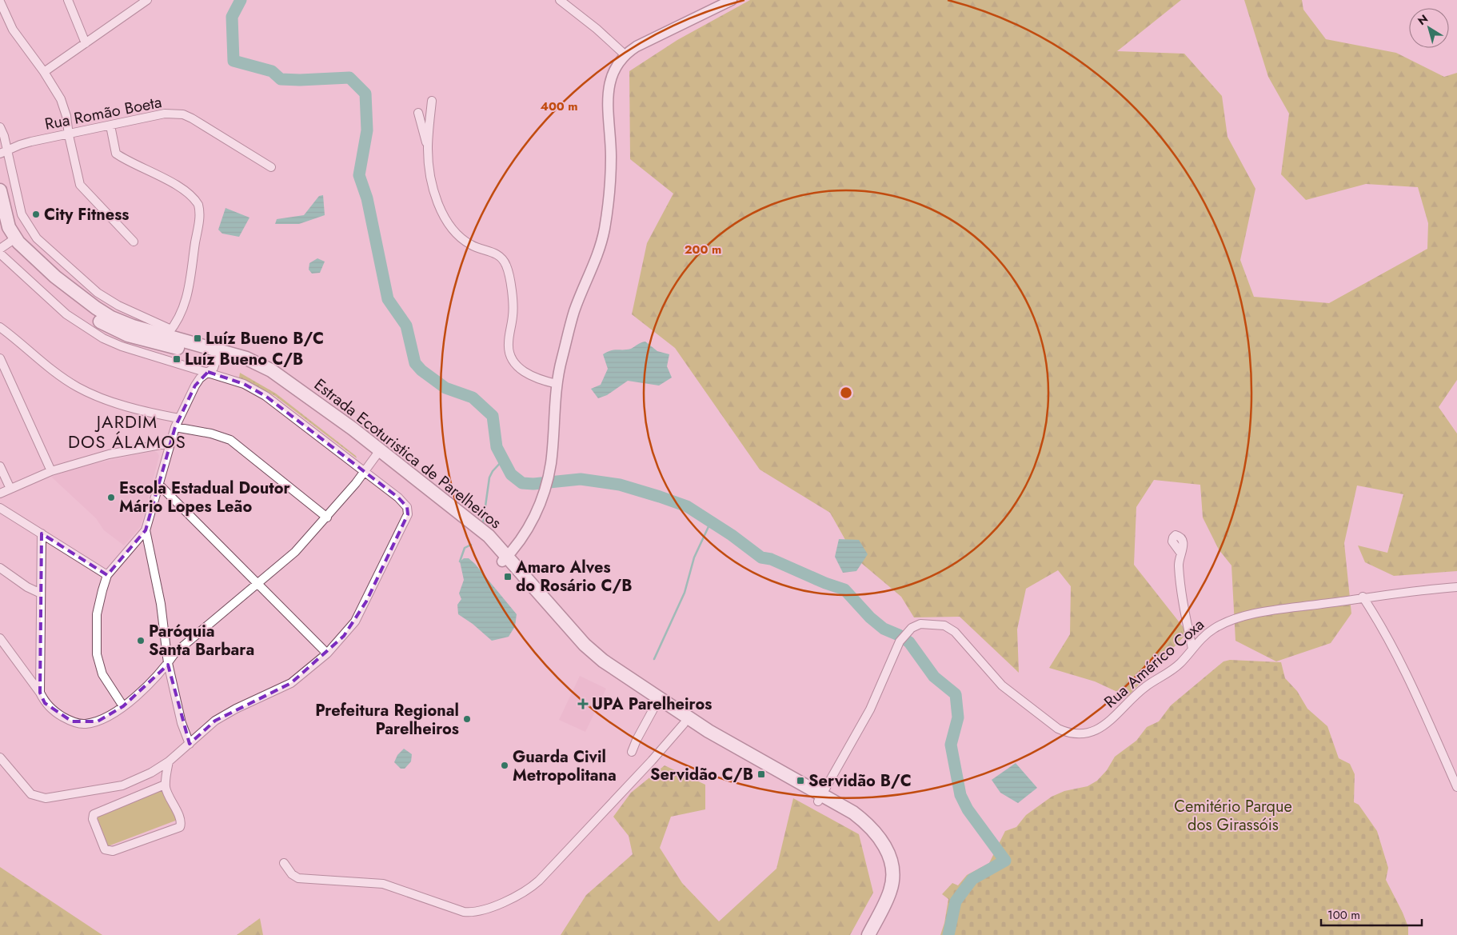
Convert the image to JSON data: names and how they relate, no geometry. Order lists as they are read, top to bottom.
{
  "streets": {
    "main road": ["Estrada Ecoturistica de Parelheiros"],
    "street": ["Rua Romão Boeta", "Rua Américo Coxa"]
  },
  "crossings": [
    ["Estrada Ecoturistica de Parelheiros", "Rua Américo Coxa"]
  ],
  "districts": ["JARDIM DOS ÁLAMOS"],
  "parks": ["Cemitério Parque dos Girassóis"],
  "places": {
    "other": [
      "City Fitness",
      "Escola Estadual Doutor Mário Lopes Leão",
      "Paróquia Santa Barbara",
      "Prefeitura Regional Parelheiros",
      "Guarda Civil Metropolitana"
    ],
    "transit": [
      "Luíz Bueno B/C",
      "Luíz Bueno C/B",
      "Amaro Alves do Rosário C/B",
      "Servidão C/B",
      "Servidão B/C"
    ],
    "health": ["UPA Parelheiros"]
  },
  "scale_bar": "100 m",
  "north": "top left",
  "rings": ["400 m", "200 m"]
}
